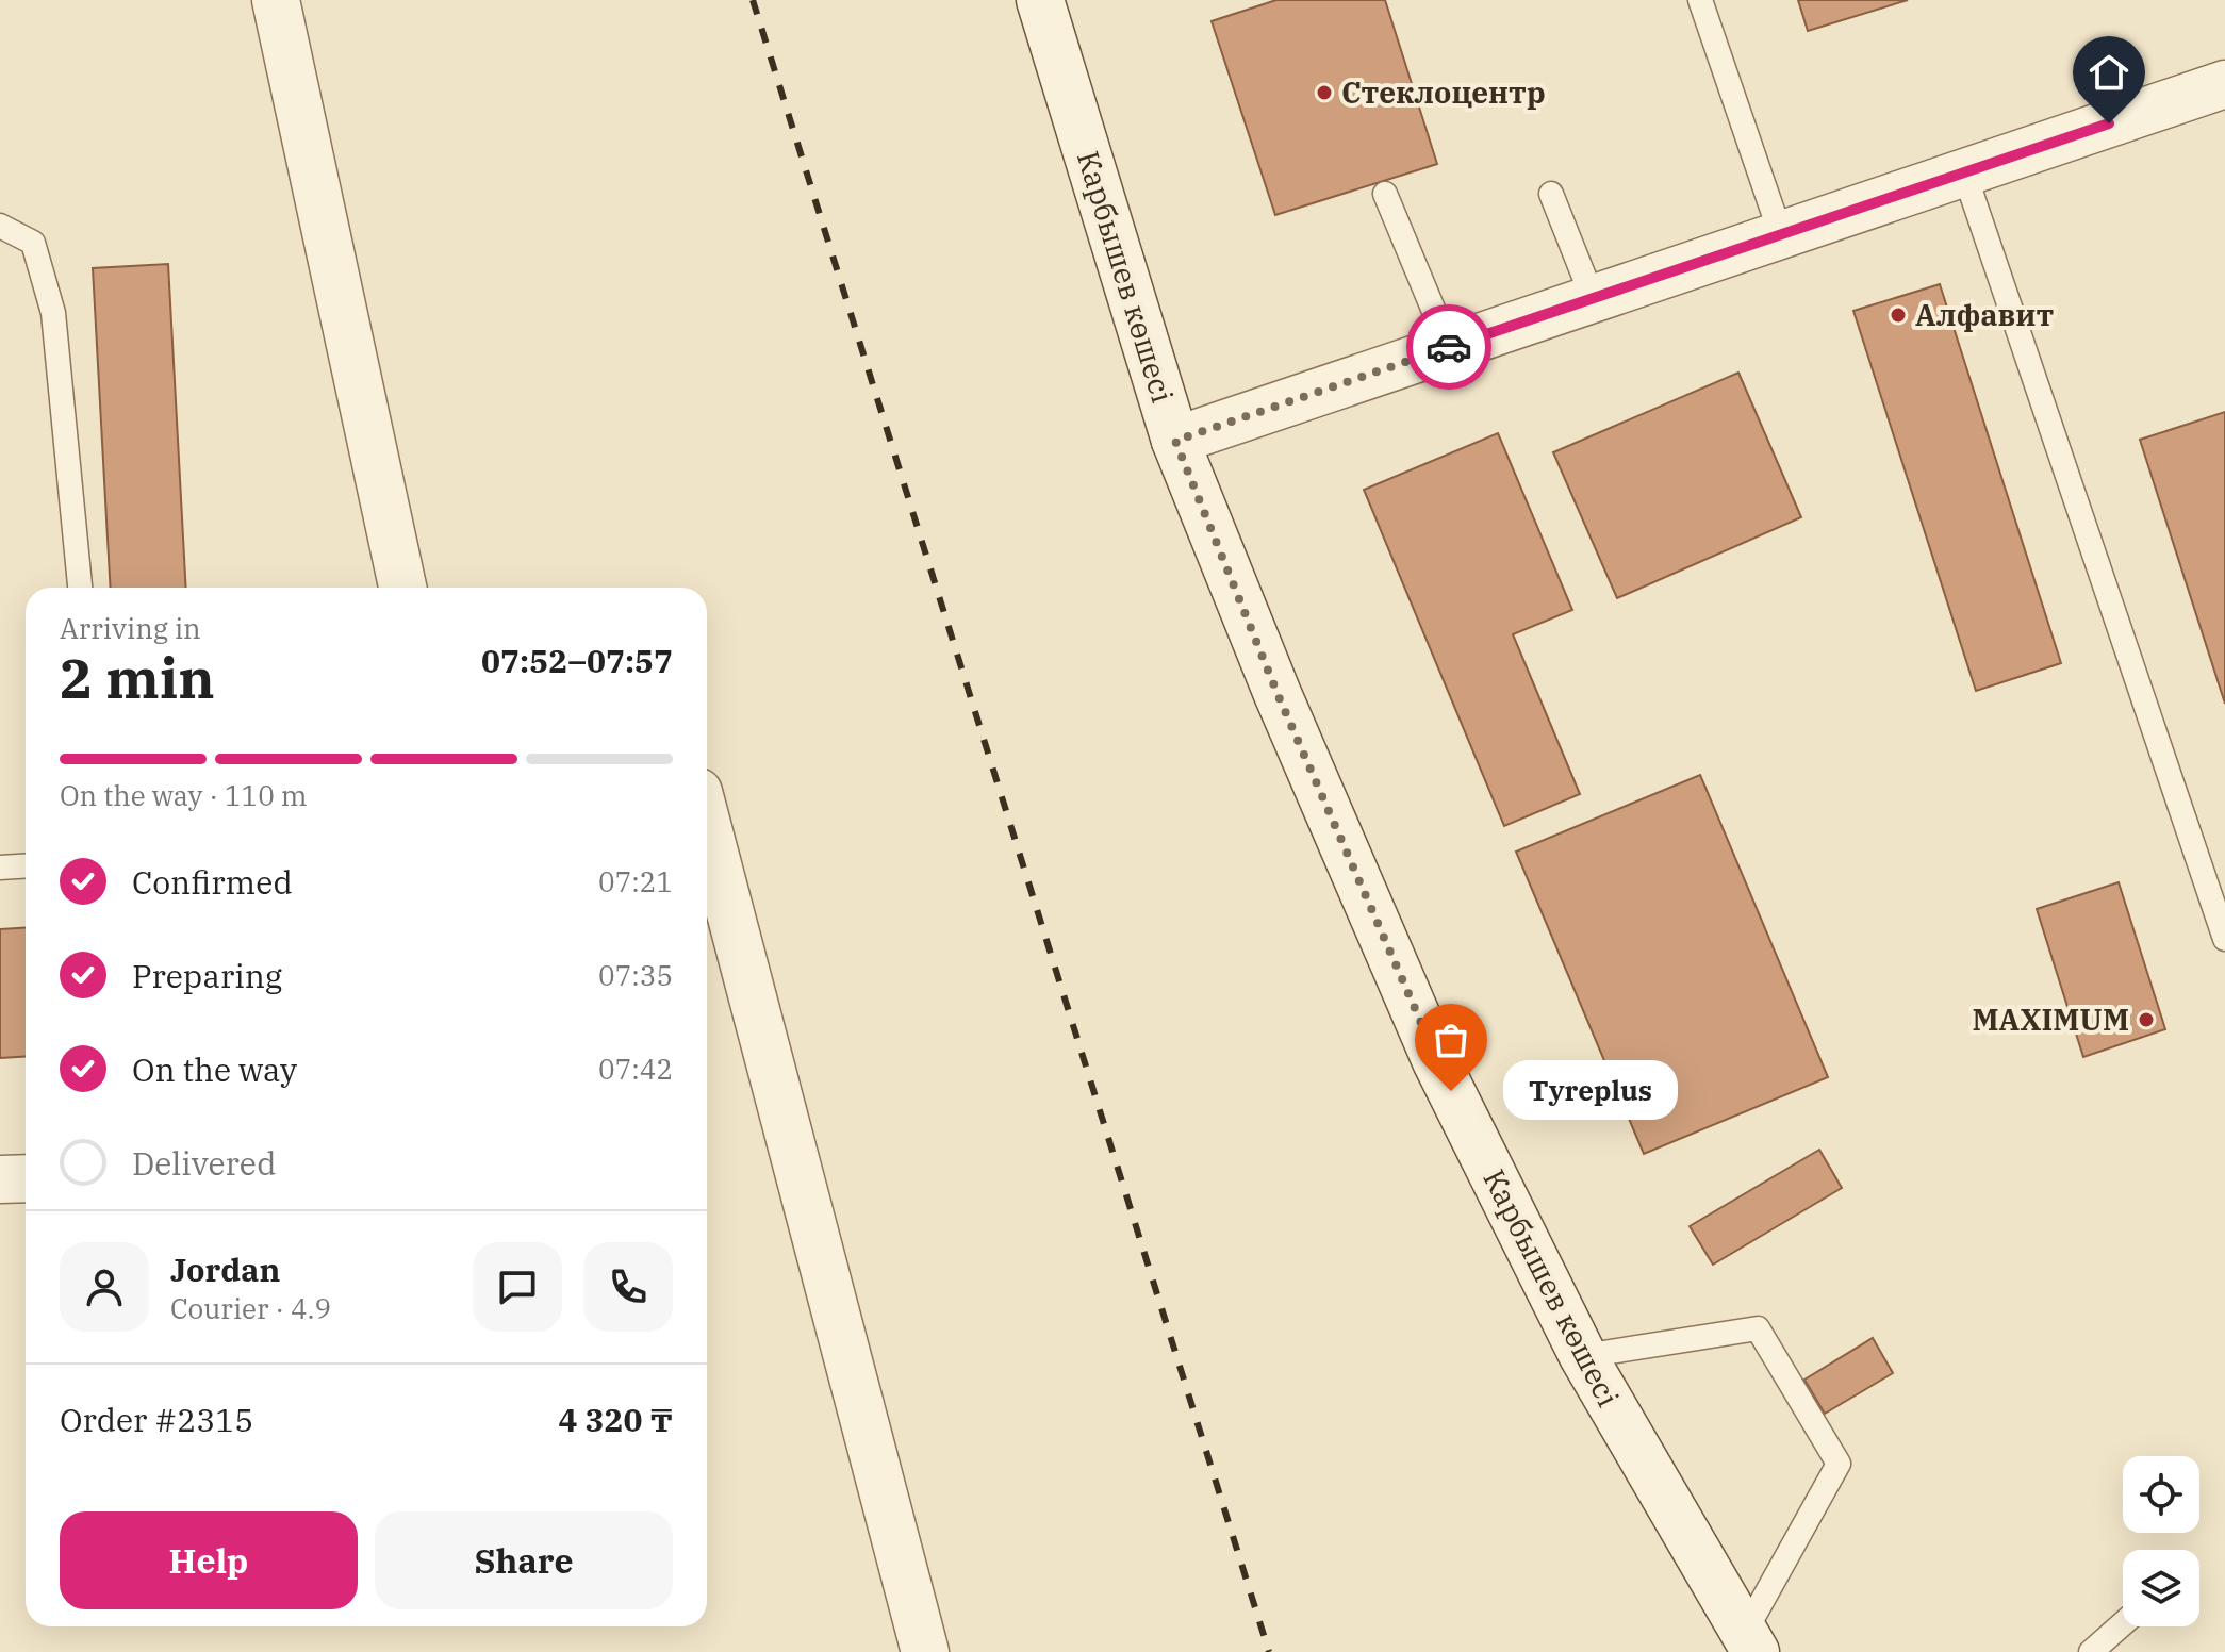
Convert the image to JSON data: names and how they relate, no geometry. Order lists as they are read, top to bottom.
{
  "streets": {
    "street": ["Карбышев көшесі"]
  },
  "places": [
    "Стеклоцентр",
    "Алфавит",
    "MAXIMUM",
    "Tyreplus"
  ],
  "page": {
    "heading": ["2 min", "Arriving in", "07:52–07:57"],
    "panel": [
      "Jordan",
      "Courier · 4.9",
      "Order #2315",
      "4 320 ₸"
    ],
    "bar": "On the way · 110 m",
    "list": [
      ["Confirmed", "07:21"],
      ["Preparing", "07:35"],
      ["On the way", "07:42"],
      "Delivered"
    ],
    "bubble": "Tyreplus",
    "buttons": ["Help", "Share"]
  }
}
